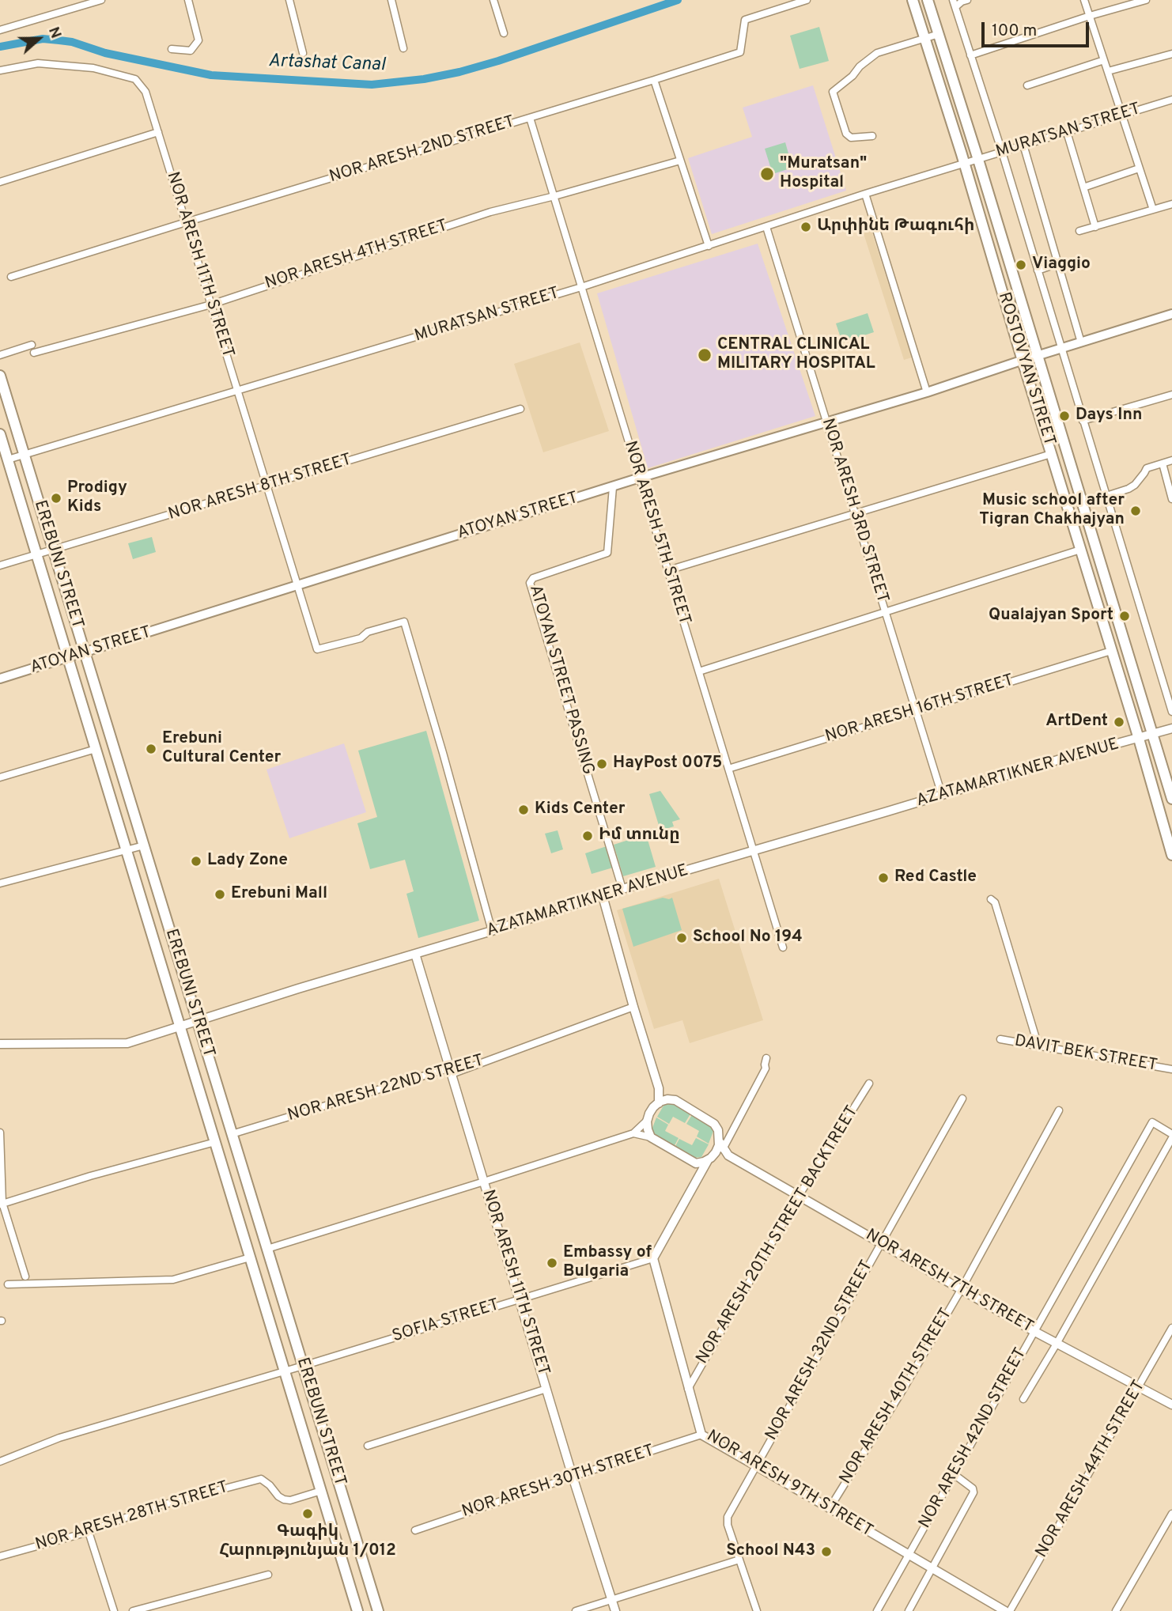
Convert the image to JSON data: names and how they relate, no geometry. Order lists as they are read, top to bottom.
{
  "streets": {
    "main road": ["ROSTOVYAN STREET", "ATOYAN STREET", "EREBUNI STREET"],
    "street": [
      "MURATSAN STREET",
      "NOR ARESH 2ND STREET",
      "NOR ARESH 4TH STREET",
      "NOR ARESH 11TH STREET",
      "NOR ARESH 8TH STREET",
      "NOR ARESH 3RD STREET",
      "NOR ARESH 5TH STREET",
      "ATOYAN STREET PASSING",
      "NOR ARESH 16TH STREET",
      "AZATAMARTIKNER AVENUE",
      "DAVIT BEK STREET",
      "NOR ARESH 22ND STREET",
      "NOR ARESH 20TH STREET BACKTREET",
      "NOR ARESH 7TH STREET",
      "SOFIA STREET",
      "NOR ARESH 32ND STREET",
      "NOR ARESH 40TH STREET",
      "NOR ARESH 42ND STREET",
      "NOR ARESH 44TH STREET",
      "NOR ARESH 30TH STREET",
      "NOR ARESH 9TH STREET",
      "NOR ARESH 28TH STREET"
    ]
  },
  "crossings": [
    ["MURATSAN STREET", "NOR ARESH 11TH STREET"],
    ["MURATSAN STREET", "ROSTOVYAN STREET"],
    ["MURATSAN STREET", "NOR ARESH 3RD STREET"],
    ["MURATSAN STREET", "NOR ARESH 5TH STREET"],
    ["MURATSAN STREET", "EREBUNI STREET"],
    ["NOR ARESH 2ND STREET", "NOR ARESH 11TH STREET"],
    ["NOR ARESH 2ND STREET", "NOR ARESH 5TH STREET"],
    ["NOR ARESH 4TH STREET", "NOR ARESH 11TH STREET"],
    ["NOR ARESH 4TH STREET", "NOR ARESH 5TH STREET"],
    ["NOR ARESH 11TH STREET", "NOR ARESH 8TH STREET"],
    ["NOR ARESH 11TH STREET", "ATOYAN STREET"],
    ["NOR ARESH 11TH STREET", "AZATAMARTIKNER AVENUE"],
    ["NOR ARESH 11TH STREET", "NOR ARESH 22ND STREET"],
    ["NOR ARESH 11TH STREET", "SOFIA STREET"],
    ["NOR ARESH 11TH STREET", "NOR ARESH 30TH STREET"],
    ["ROSTOVYAN STREET", "ATOYAN STREET"],
    ["ROSTOVYAN STREET", "NOR ARESH 16TH STREET"],
    ["ROSTOVYAN STREET", "AZATAMARTIKNER AVENUE"],
    ["NOR ARESH 8TH STREET", "EREBUNI STREET"],
    ["NOR ARESH 3RD STREET", "ATOYAN STREET"],
    ["NOR ARESH 3RD STREET", "NOR ARESH 16TH STREET"],
    ["NOR ARESH 3RD STREET", "AZATAMARTIKNER AVENUE"],
    ["ATOYAN STREET", "NOR ARESH 5TH STREET"],
    ["ATOYAN STREET", "EREBUNI STREET"],
    ["ATOYAN STREET", "ATOYAN STREET PASSING"],
    ["NOR ARESH 5TH STREET", "NOR ARESH 16TH STREET"],
    ["NOR ARESH 5TH STREET", "AZATAMARTIKNER AVENUE"],
    ["EREBUNI STREET", "AZATAMARTIKNER AVENUE"],
    ["EREBUNI STREET", "NOR ARESH 22ND STREET"],
    ["EREBUNI STREET", "SOFIA STREET"],
    ["EREBUNI STREET", "NOR ARESH 28TH STREET"],
    ["ATOYAN STREET PASSING", "AZATAMARTIKNER AVENUE"],
    ["NOR ARESH 20TH STREET BACKTREET", "NOR ARESH 7TH STREET"],
    ["NOR ARESH 20TH STREET BACKTREET", "NOR ARESH 9TH STREET"],
    ["NOR ARESH 7TH STREET", "NOR ARESH 32ND STREET"],
    ["NOR ARESH 7TH STREET", "NOR ARESH 40TH STREET"],
    ["NOR ARESH 7TH STREET", "NOR ARESH 42ND STREET"],
    ["NOR ARESH 7TH STREET", "NOR ARESH 44TH STREET"],
    ["SOFIA STREET", "NOR ARESH 9TH STREET"],
    ["NOR ARESH 32ND STREET", "NOR ARESH 9TH STREET"],
    ["NOR ARESH 40TH STREET", "NOR ARESH 9TH STREET"],
    ["NOR ARESH 42ND STREET", "NOR ARESH 9TH STREET"],
    ["NOR ARESH 30TH STREET", "NOR ARESH 9TH STREET"]
  ],
  "water": ["Artashat Canal"],
  "places": [
    "\"Muratsan\" Hospital",
    "Արփինե Թագուհի",
    "Viaggio",
    "CENTRAL CLINICAL MILITARY HOSPITAL",
    "Days Inn",
    "Prodigy Kids",
    "Music school after Tigran Chakhajyan",
    "Qualajyan Sport",
    "ArtDent",
    "Erebuni Cultural Center",
    "HayPost 0075",
    "Kids Center",
    "Իմ տունը",
    "Lady Zone",
    "Red Castle",
    "Erebuni Mall",
    "School No 194",
    "Embassy of Bulgaria",
    "Գագիկ Հարությունյան 1/012",
    "School N43"
  ],
  "scale_bar": "100 m",
  "north": "right"
}
